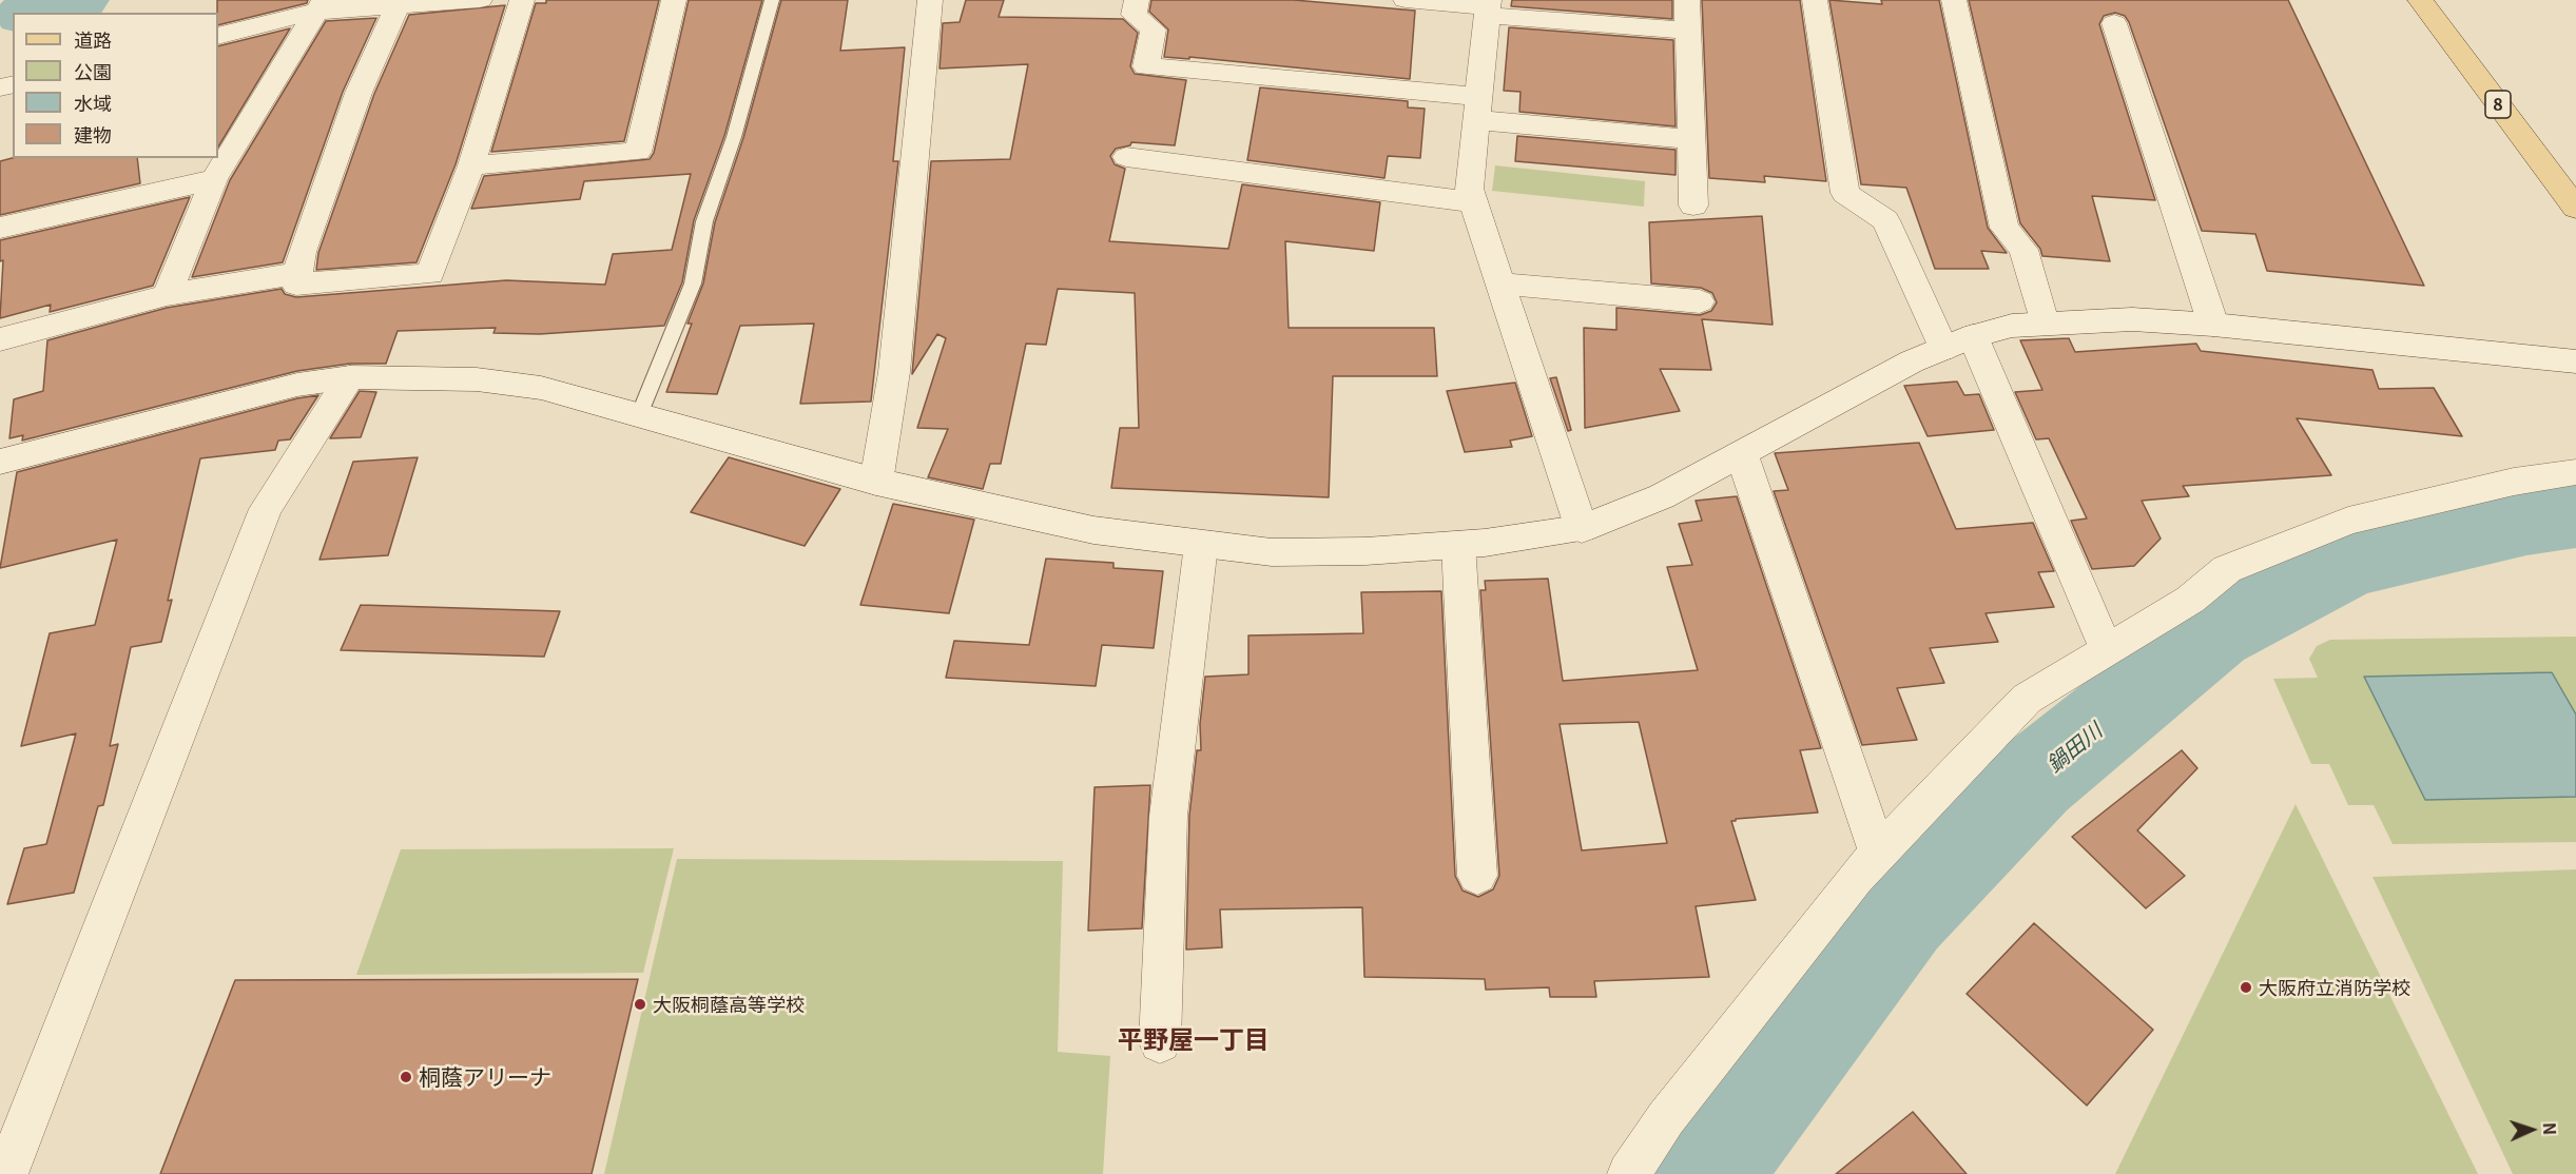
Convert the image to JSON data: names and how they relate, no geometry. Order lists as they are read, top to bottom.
{
  "streets": {
    "main road": ["8"]
  },
  "districts": ["平野屋一丁目"],
  "water": ["鍋田川"],
  "places": ["大阪府立消防学校", "大阪桐蔭高等学校", "桐蔭アリーナ"],
  "legend": [
    "道路",
    "公園",
    "水域",
    "建物"
  ],
  "north": "right"
}
